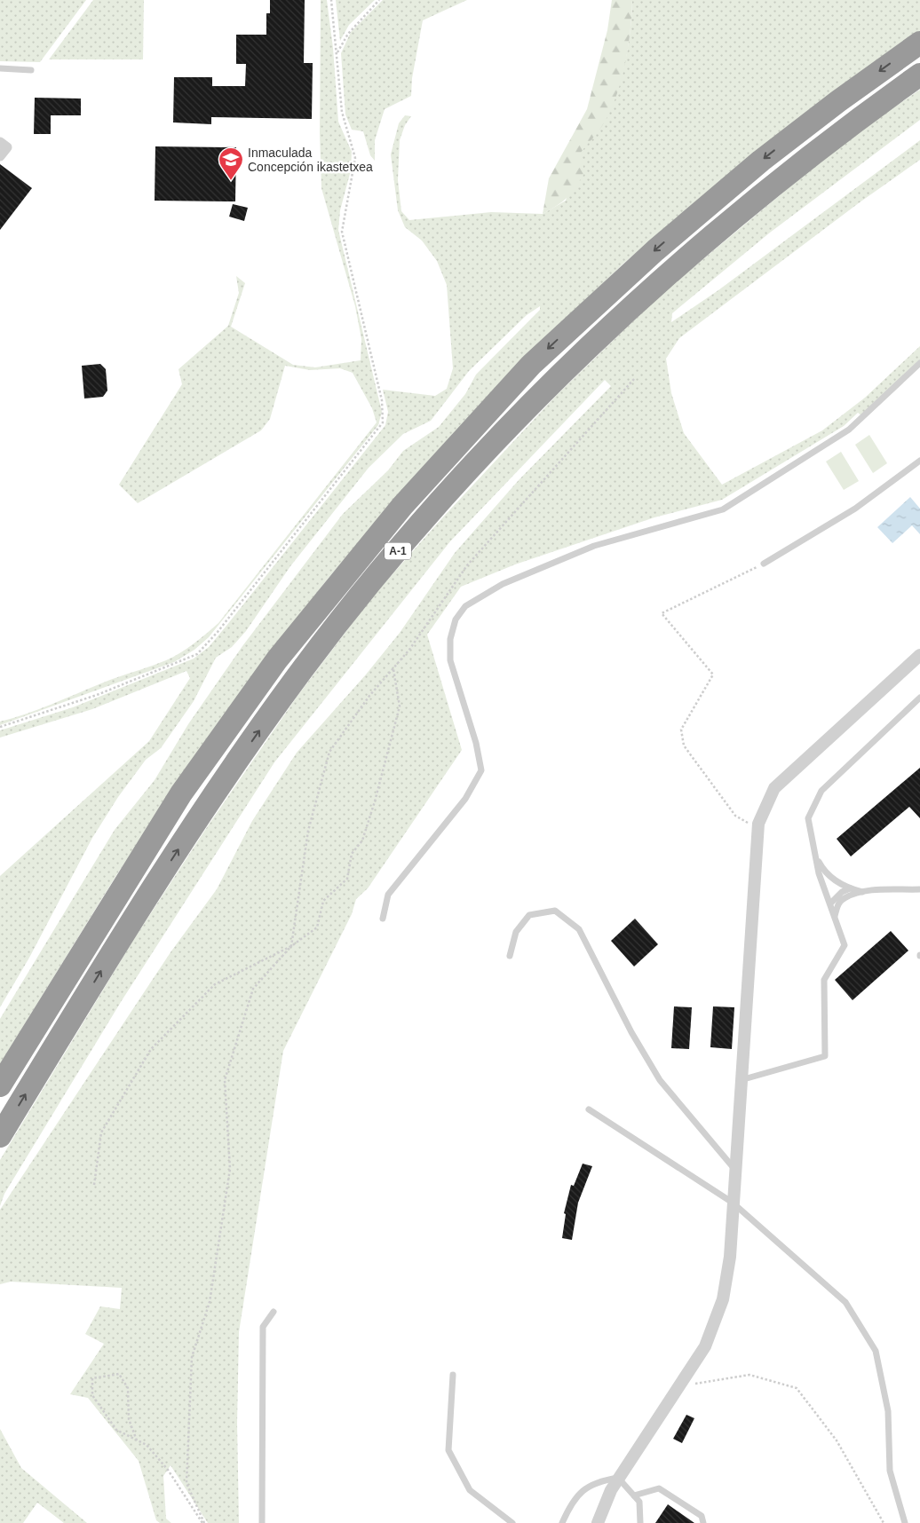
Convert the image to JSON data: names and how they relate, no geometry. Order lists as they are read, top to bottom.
{
  "streets": {
    "highway": ["A-1"]
  },
  "places": {
    "school or university": ["Inmaculada Concepción ikastetxea"]
  }
}
